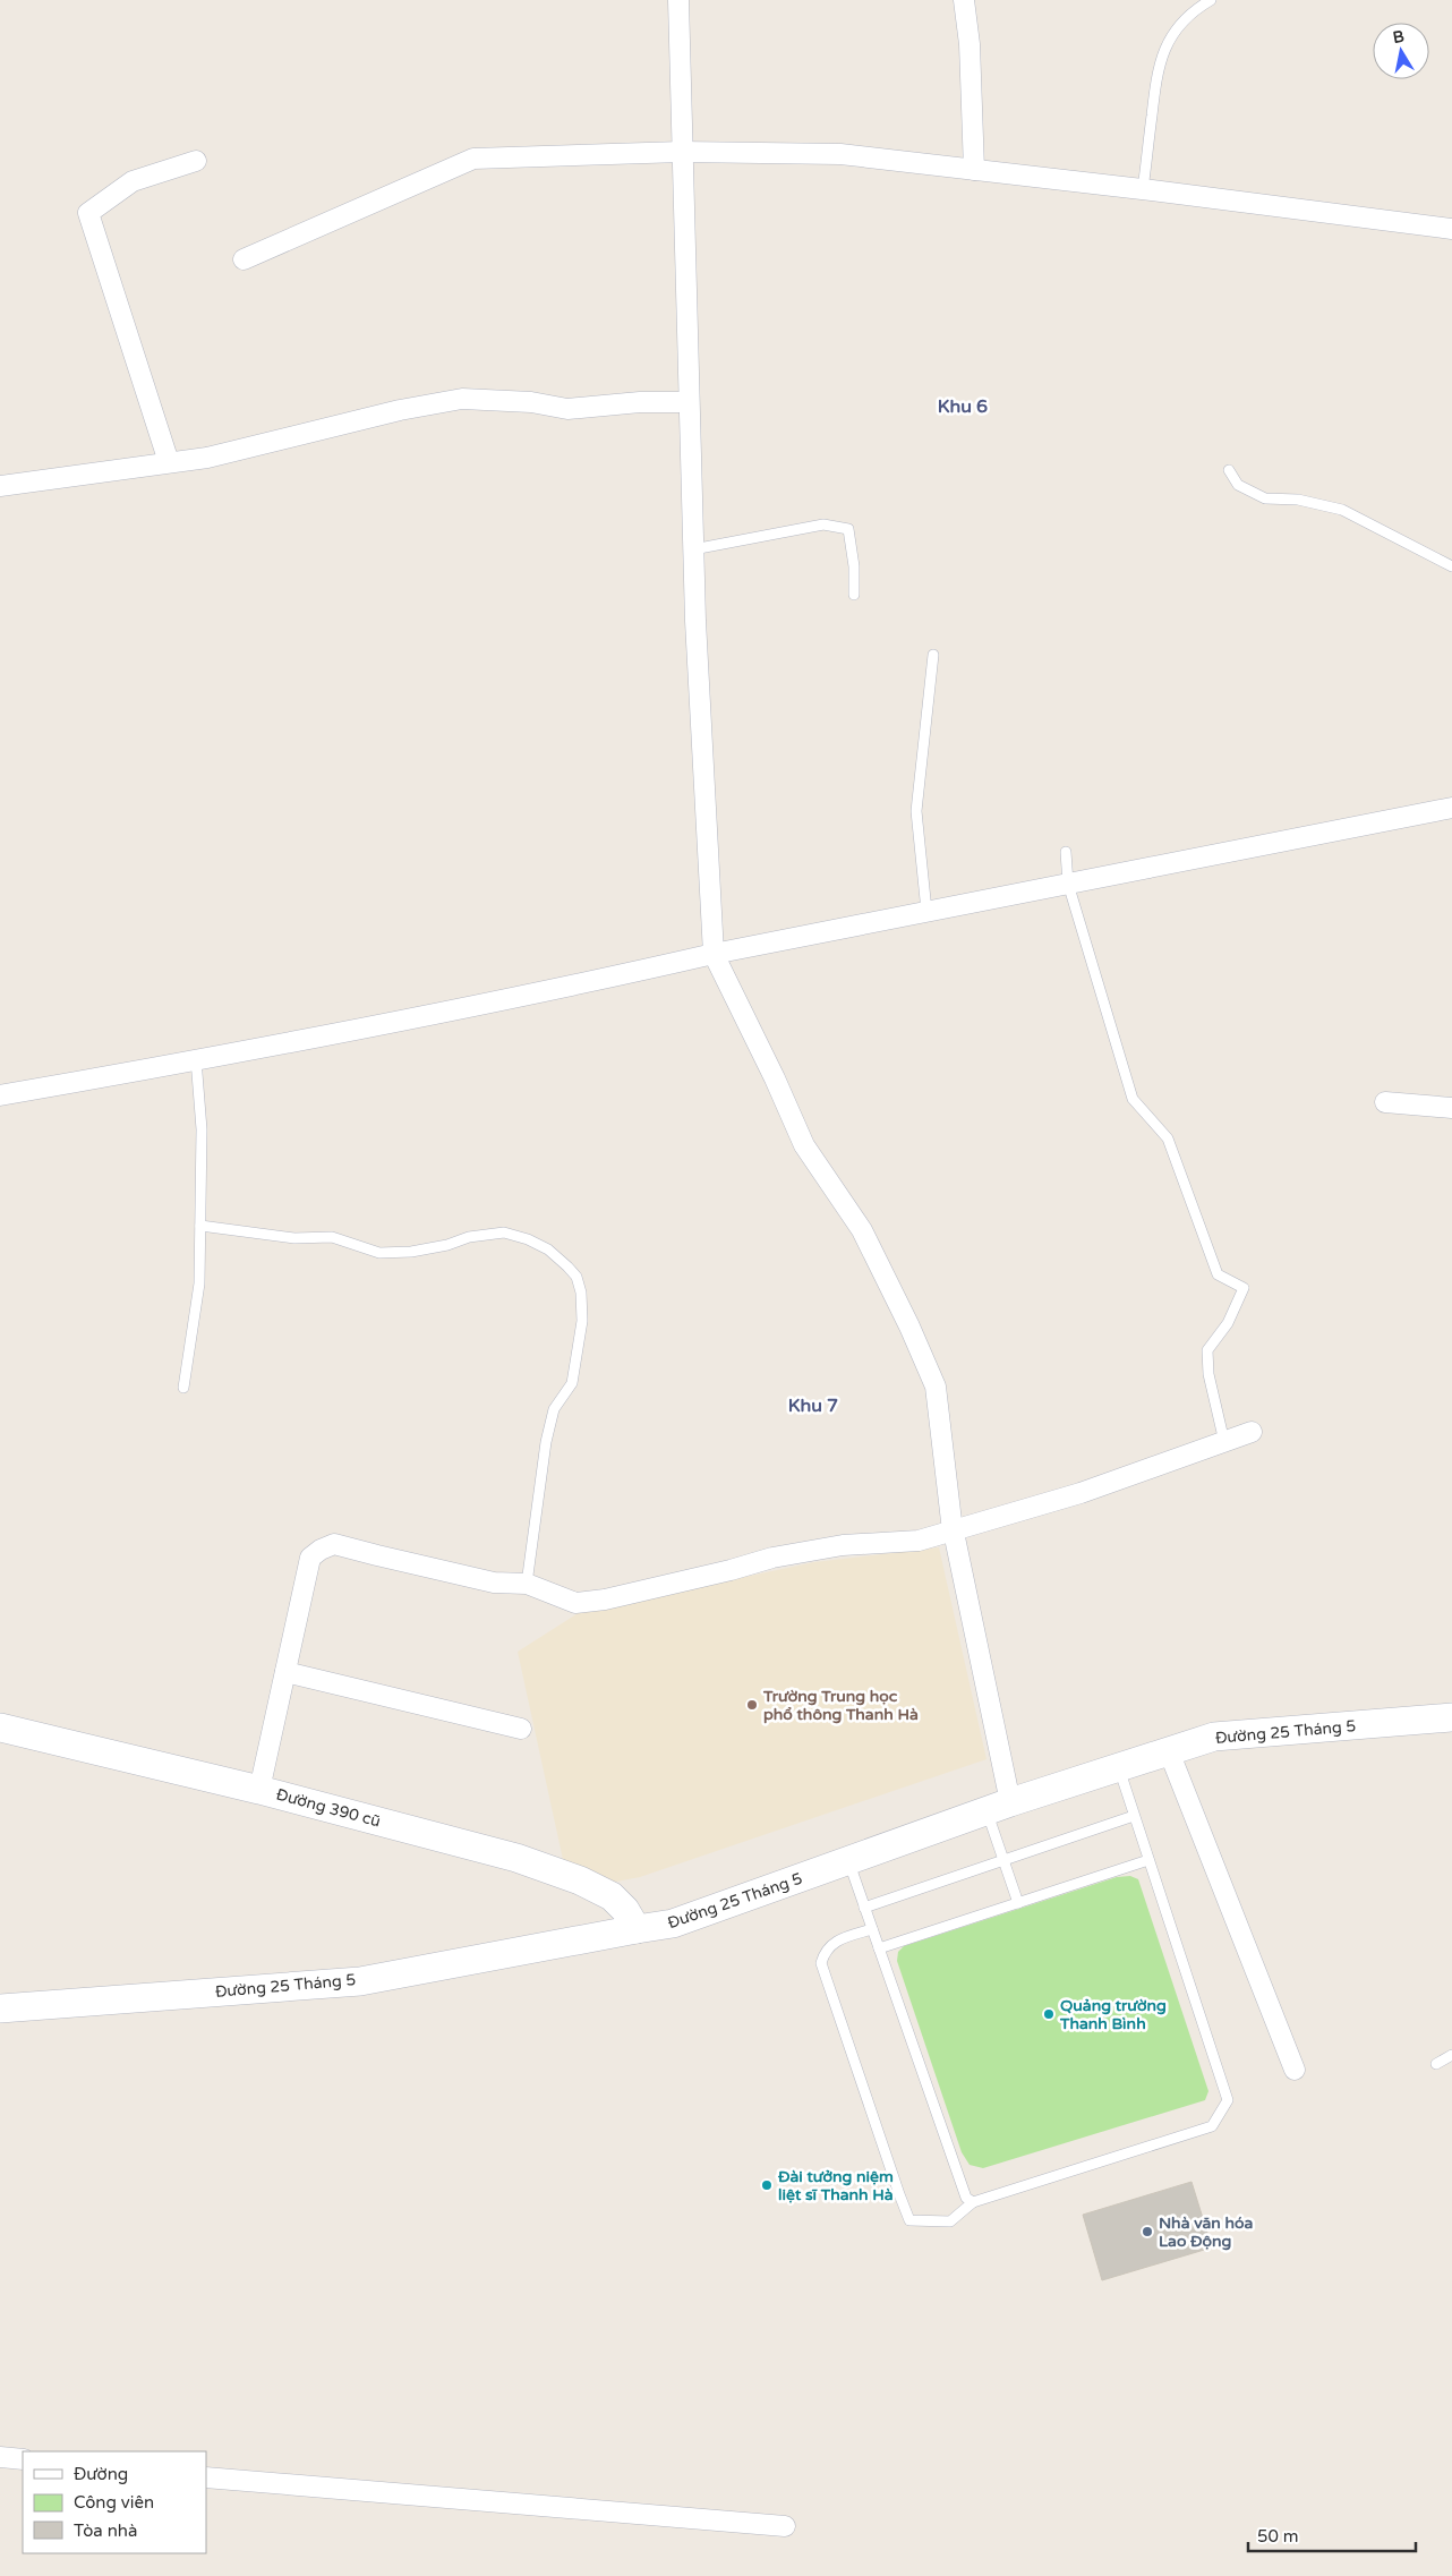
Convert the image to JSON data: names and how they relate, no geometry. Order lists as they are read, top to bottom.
{
  "streets": {
    "main road": ["Đường 25 Tháng 5", "Đường 390 cũ"]
  },
  "crossings": [
    ["Đường 25 Tháng 5", "Đường 390 cũ"]
  ],
  "districts": ["Khu 6", "Khu 7"],
  "places": [
    "Trường Trung học phổ thông Thanh Hà",
    "Quảng trường Thanh Bình",
    "Đài tưởng niệm liệt sĩ Thanh Hà",
    "Nhà văn hóa Lao Động"
  ],
  "legend": ["Đường", "Công viên", "Tòa nhà"],
  "scale_bar": "50 m",
  "north": "top"
}
